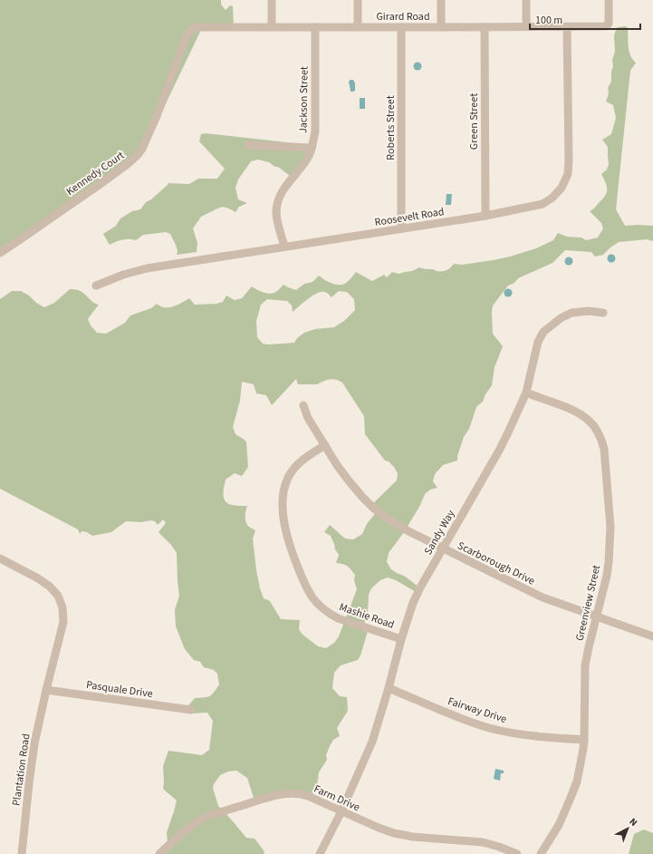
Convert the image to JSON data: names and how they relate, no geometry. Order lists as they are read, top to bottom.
{
  "streets": {
    "street": [
      "Girard Road",
      "Jackson Street",
      "Green Street",
      "Roberts Street",
      "Kennedy Court",
      "Roosevelt Road",
      "Sandy Way",
      "Scarborough Drive",
      "Greenview Street",
      "Mashie Road",
      "Pasquale Drive",
      "Fairway Drive",
      "Plantation Road",
      "Farm Drive"
    ]
  },
  "crossings": [
    ["Girard Road", "Jackson Street"],
    ["Girard Road", "Green Street"],
    ["Girard Road", "Roberts Street"],
    ["Girard Road", "Kennedy Court"],
    ["Girard Road", "Roosevelt Road"],
    ["Jackson Street", "Roosevelt Road"],
    ["Green Street", "Roosevelt Road"],
    ["Roberts Street", "Roosevelt Road"],
    ["Sandy Way", "Scarborough Drive"],
    ["Sandy Way", "Greenview Street"],
    ["Sandy Way", "Mashie Road"],
    ["Sandy Way", "Fairway Drive"],
    ["Sandy Way", "Farm Drive"],
    ["Scarborough Drive", "Greenview Street"],
    ["Scarborough Drive", "Mashie Road"],
    ["Greenview Street", "Fairway Drive"],
    ["Pasquale Drive", "Plantation Road"]
  ],
  "scale_bar": "100 m",
  "north": "top right"
}
